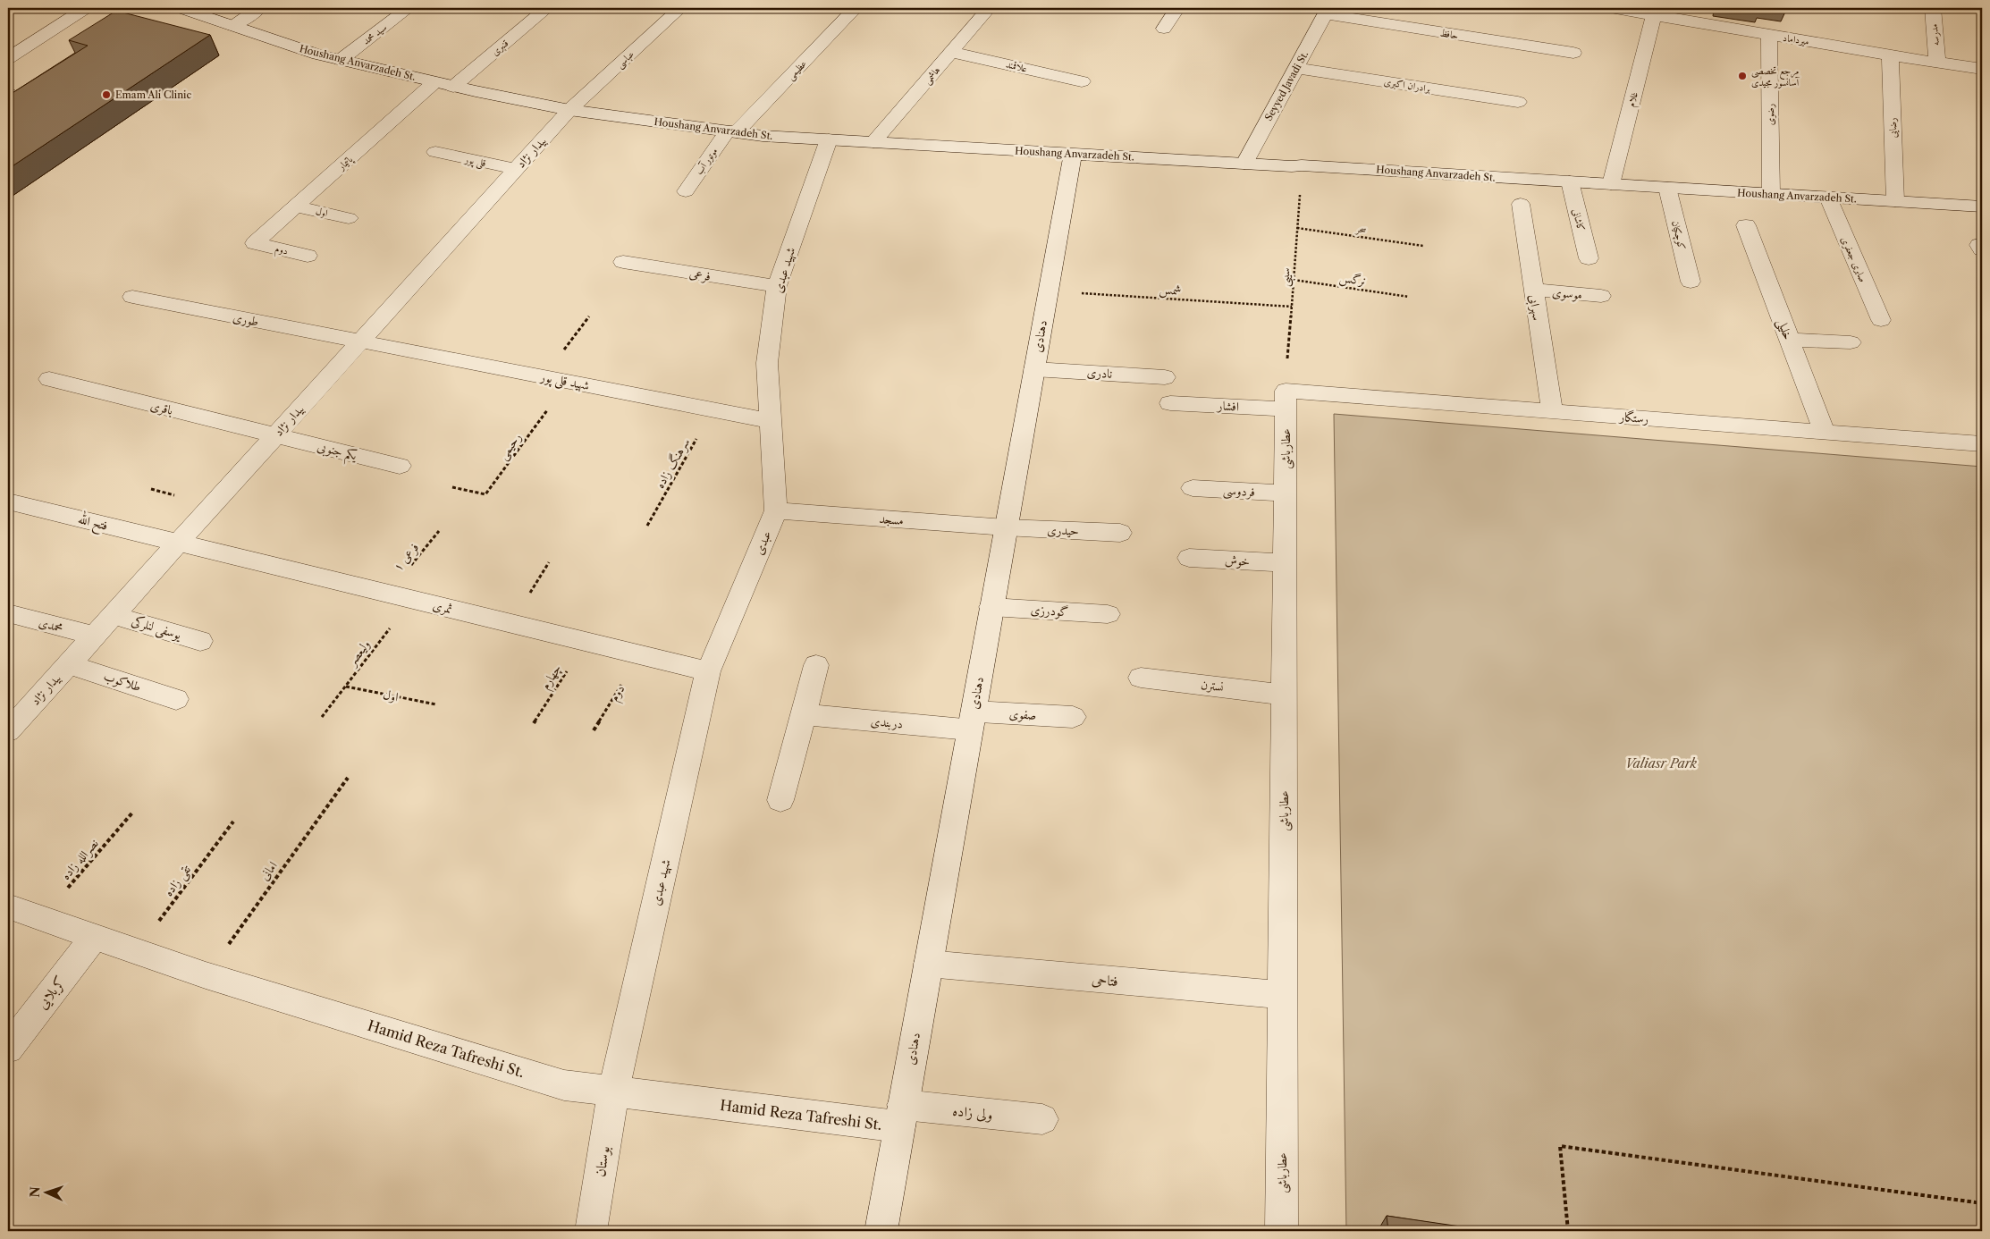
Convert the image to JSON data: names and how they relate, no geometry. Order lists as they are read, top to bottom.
{
  "streets": {
    "street": [
      "سید محمد",
      "حافظ",
      "مدرسه",
      "میرداماد",
      "قنبری",
      "عباسی",
      "Houshang Anvarzadeh St.",
      "علاقمند",
      "عظیمی",
      "هاشمی",
      "برادران اکبری",
      "Seyyed Javadi St.",
      "غلام",
      "رضوی",
      "رضایی",
      "بیدار نژاد",
      "قلی پور",
      "موتور آب",
      "پاتیمار",
      "اول",
      "کاشانی",
      "کوچکیان",
      "دوم",
      "صابری جعفری",
      "شهید عبدی",
      "فرعی",
      "موسوی",
      "سهرابی",
      "طوری",
      "خلیلی",
      "دهنادی",
      "نادری",
      "شهید قلی پور",
      "افشار",
      "باقری",
      "رستگار",
      "عطارباشی",
      "یکم جنوبی",
      "فردوسی",
      "مسجد",
      "فتح الله",
      "حیدری",
      "عبدی",
      "خوش",
      "ثمری",
      "گودرزی",
      "محمدی",
      "یوسفی لنلرکی",
      "طلاکوب",
      "نسترن",
      "صفوی",
      "دربندی",
      "فتاحی",
      "کربلایی",
      "Hamid Reza Tafreshi St.",
      "ولی زاده",
      "بوستان"
    ],
    "path": [
      "سحر",
      "سیبی",
      "نرگس",
      "شمس",
      "رحیمی",
      "سرهنگ زاده",
      "فرعی ۱",
      "ولیعصر",
      "چهارم",
      "نصرالله زاده",
      "امانی",
      "تقی زاده"
    ]
  },
  "crossings": [
    ["سید محمد", "Houshang Anvarzadeh St."],
    ["حافظ", "Seyyed Javadi St."],
    ["مدرسه", "میرداماد"],
    ["میرداماد", "غلام"],
    ["میرداماد", "رضوی"],
    ["میرداماد", "رضایی"],
    ["قنبری", "Houshang Anvarzadeh St."],
    ["عباسی", "Houshang Anvarzadeh St."],
    ["عباسی", "بیدار نژاد"],
    ["Houshang Anvarzadeh St.", "عظیمی"],
    ["Houshang Anvarzadeh St.", "هاشمی"],
    ["Houshang Anvarzadeh St.", "Seyyed Javadi St."],
    ["Houshang Anvarzadeh St.", "غلام"],
    ["Houshang Anvarzadeh St.", "رضوی"],
    ["Houshang Anvarzadeh St.", "رضایی"],
    ["Houshang Anvarzadeh St.", "بیدار نژاد"],
    ["Houshang Anvarzadeh St.", "موتور آب"],
    ["Houshang Anvarzadeh St.", "پاتیمار"],
    ["Houshang Anvarzadeh St.", "کاشانی"],
    ["Houshang Anvarzadeh St.", "کوچکیان"],
    ["Houshang Anvarzadeh St.", "صابری جعفری"],
    ["Houshang Anvarzadeh St.", "شهید عبدی"],
    ["Houshang Anvarzadeh St.", "سیبی"],
    ["Houshang Anvarzadeh St.", "دهنادی"],
    ["علاقمند", "هاشمی"],
    ["عظیمی", "موتور آب"],
    ["برادران اکبری", "Seyyed Javadi St."],
    ["بیدار نژاد", "قلی پور"],
    ["بیدار نژاد", "طوری"],
    ["بیدار نژاد", "شهید قلی پور"],
    ["بیدار نژاد", "باقری"],
    ["بیدار نژاد", "یکم جنوبی"],
    ["بیدار نژاد", "فتح الله"],
    ["بیدار نژاد", "ثمری"],
    ["بیدار نژاد", "محمدی"],
    ["بیدار نژاد", "یوسفی لنلرکی"],
    ["بیدار نژاد", "طلاکوب"],
    ["پاتیمار", "اول"],
    ["پاتیمار", "دوم"],
    ["اول", "ولیعصر"],
    ["سحر", "سیبی"],
    ["دوم", "ثمری"],
    ["شهید عبدی", "فرعی"],
    ["شهید عبدی", "شهید قلی پور"],
    ["شهید عبدی", "عبدی"],
    ["شهید عبدی", "ثمری"],
    ["شهید عبدی", "Hamid Reza Tafreshi St."],
    ["شهید عبدی", "بوستان"],
    ["سیبی", "نرگس"],
    ["سیبی", "شمس"],
    ["سیبی", "افشار"],
    ["سیبی", "رستگار"],
    ["سیبی", "عطارباشی"],
    ["شمس", "دهنادی"],
    ["موسوی", "سهرابی"],
    ["سهرابی", "رستگار"],
    ["طوری", "شهید قلی پور"],
    ["خلیلی", "رستگار"],
    ["دهنادی", "نادری"],
    ["دهنادی", "مسجد"],
    ["دهنادی", "حیدری"],
    ["دهنادی", "گودرزی"],
    ["دهنادی", "صفوی"],
    ["دهنادی", "دربندی"],
    ["دهنادی", "فتاحی"],
    ["دهنادی", "Hamid Reza Tafreshi St."],
    ["دهنادی", "ولی زاده"],
    ["شهید قلی پور", "رحیمی"],
    ["شهید قلی پور", "سرهنگ زاده"],
    ["شهید قلی پور", "عبدی"],
    ["افشار", "رستگار"],
    ["افشار", "عطارباشی"],
    ["باقری", "یکم جنوبی"],
    ["رستگار", "عطارباشی"],
    ["عطارباشی", "فردوسی"],
    ["عطارباشی", "خوش"],
    ["عطارباشی", "نسترن"],
    ["عطارباشی", "فتاحی"],
    ["مسجد", "حیدری"],
    ["مسجد", "عبدی"],
    ["فتح الله", "ثمری"],
    ["عبدی", "ثمری"],
    ["فرعی ۱", "ثمری"],
    ["ثمری", "ولیعصر"],
    ["ثمری", "چهارم"],
    ["صفوی", "دربندی"],
    ["نصرالله زاده", "Hamid Reza Tafreshi St."],
    ["امانی", "Hamid Reza Tafreshi St."],
    ["تقی زاده", "Hamid Reza Tafreshi St."],
    ["کربلایی", "Hamid Reza Tafreshi St."],
    ["Hamid Reza Tafreshi St.", "ولی زاده"],
    ["Hamid Reza Tafreshi St.", "بوستان"]
  ],
  "parks": ["Valiasr Park"],
  "places": ["مرجع تخصصی آسانسور مجیدی", "Emam Ali Clinic"],
  "north": "left"
}
